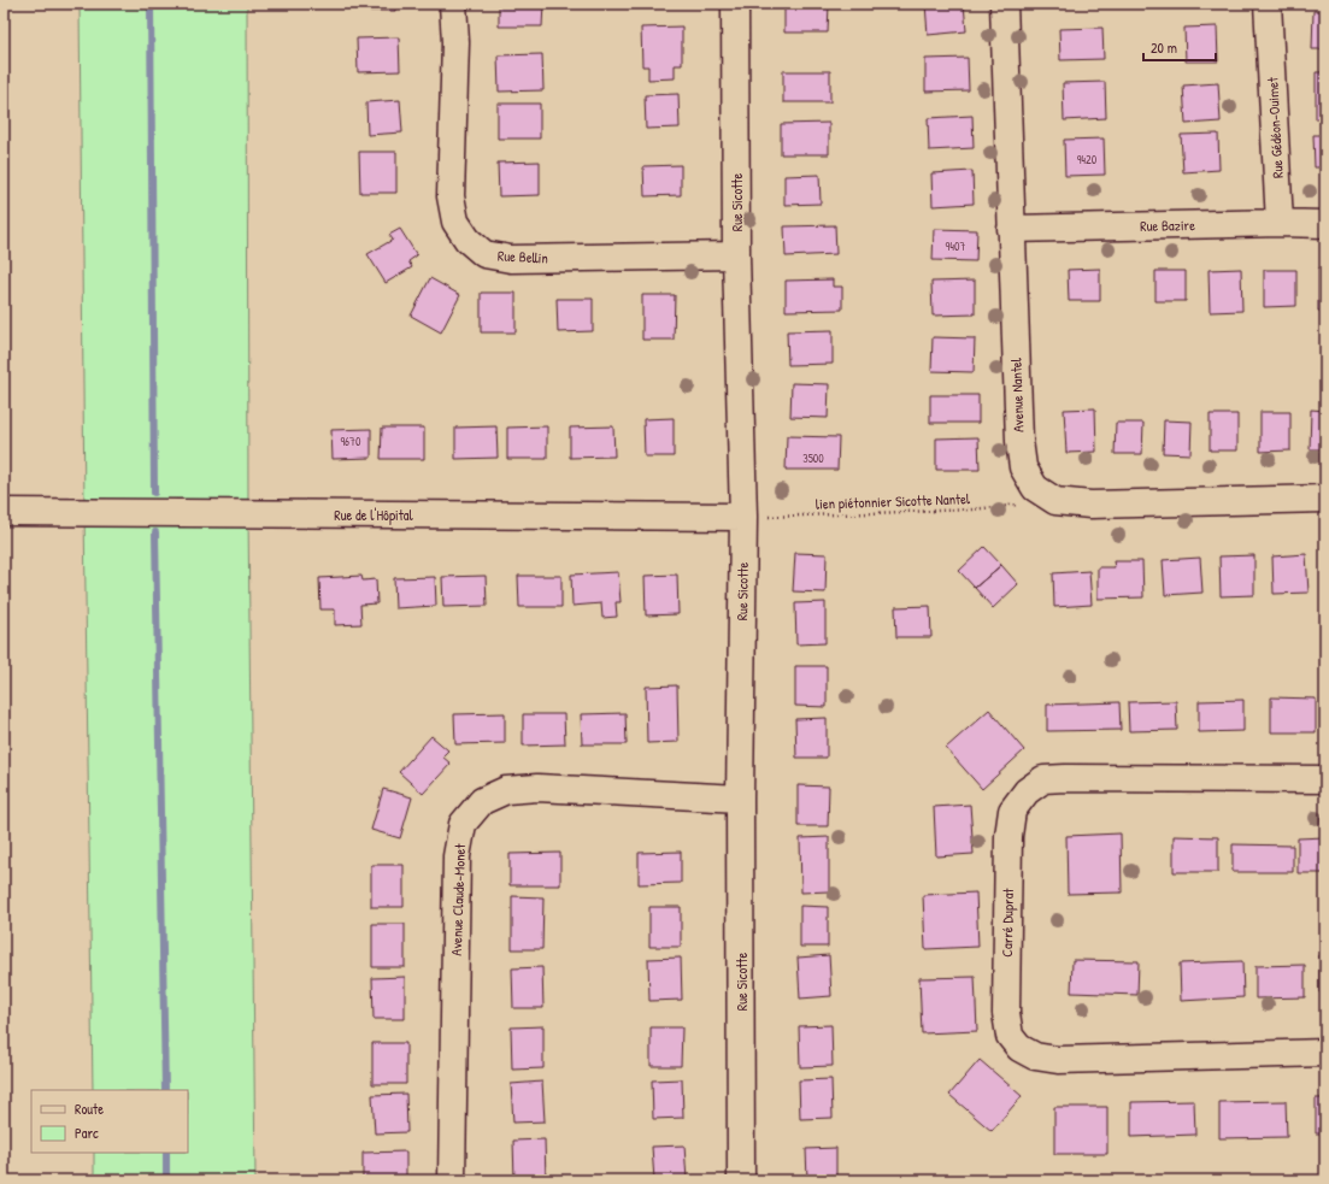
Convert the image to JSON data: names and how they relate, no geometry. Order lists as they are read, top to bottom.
{
  "streets": {
    "street": [
      "Rue Gédéon-Ouimet",
      "Rue Sicotte",
      "Rue Bazire",
      "Rue Bellin",
      "Avenue Nantel",
      "Rue de l'Hôpital",
      "Avenue Claude-Monet",
      "Carré Duprat"
    ],
    "path": ["lien piétonnier Sicotte Nantel"]
  },
  "crossings": [
    ["Rue Gédéon-Ouimet", "Rue Bazire"],
    ["Rue Sicotte", "Rue Bellin"],
    ["Rue Sicotte", "lien piétonnier Sicotte Nantel"],
    ["Rue Sicotte", "Rue de l'Hôpital"],
    ["Rue Sicotte", "Avenue Claude-Monet"],
    ["Rue Bazire", "Avenue Nantel"],
    ["Avenue Nantel", "lien piétonnier Sicotte Nantel"],
    ["lien piétonnier Sicotte Nantel", "Rue de l'Hôpital"]
  ],
  "house_numbers": [
    "9420",
    "9407",
    "9670",
    "3500"
  ],
  "legend": ["Route", "Parc"],
  "scale_bar": "20 m"
}
